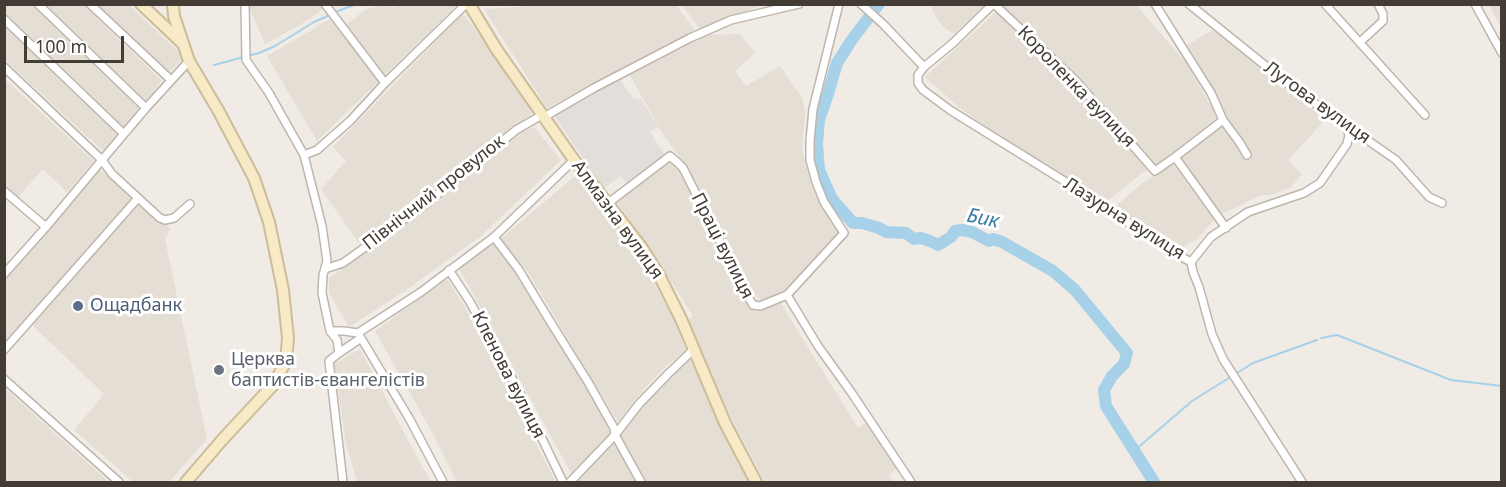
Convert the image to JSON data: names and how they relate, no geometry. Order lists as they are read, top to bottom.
{
  "streets": {
    "main road": ["Алмазна вулиця"],
    "street": [
      "Короленка вулиця",
      "Лугова вулиця",
      "Північний провулок",
      "Лазурна вулиця",
      "Праці вулиця",
      "Кленова вулиця"
    ]
  },
  "crossings": [
    ["Північний провулок", "Алмазна вулиця"],
    ["Алмазна вулиця", "Праці вулиця"]
  ],
  "water": ["Бик"],
  "places": ["Ощадбанк", "Церква баптистів-євангелістів"],
  "scale_bar": "100 m"
}
